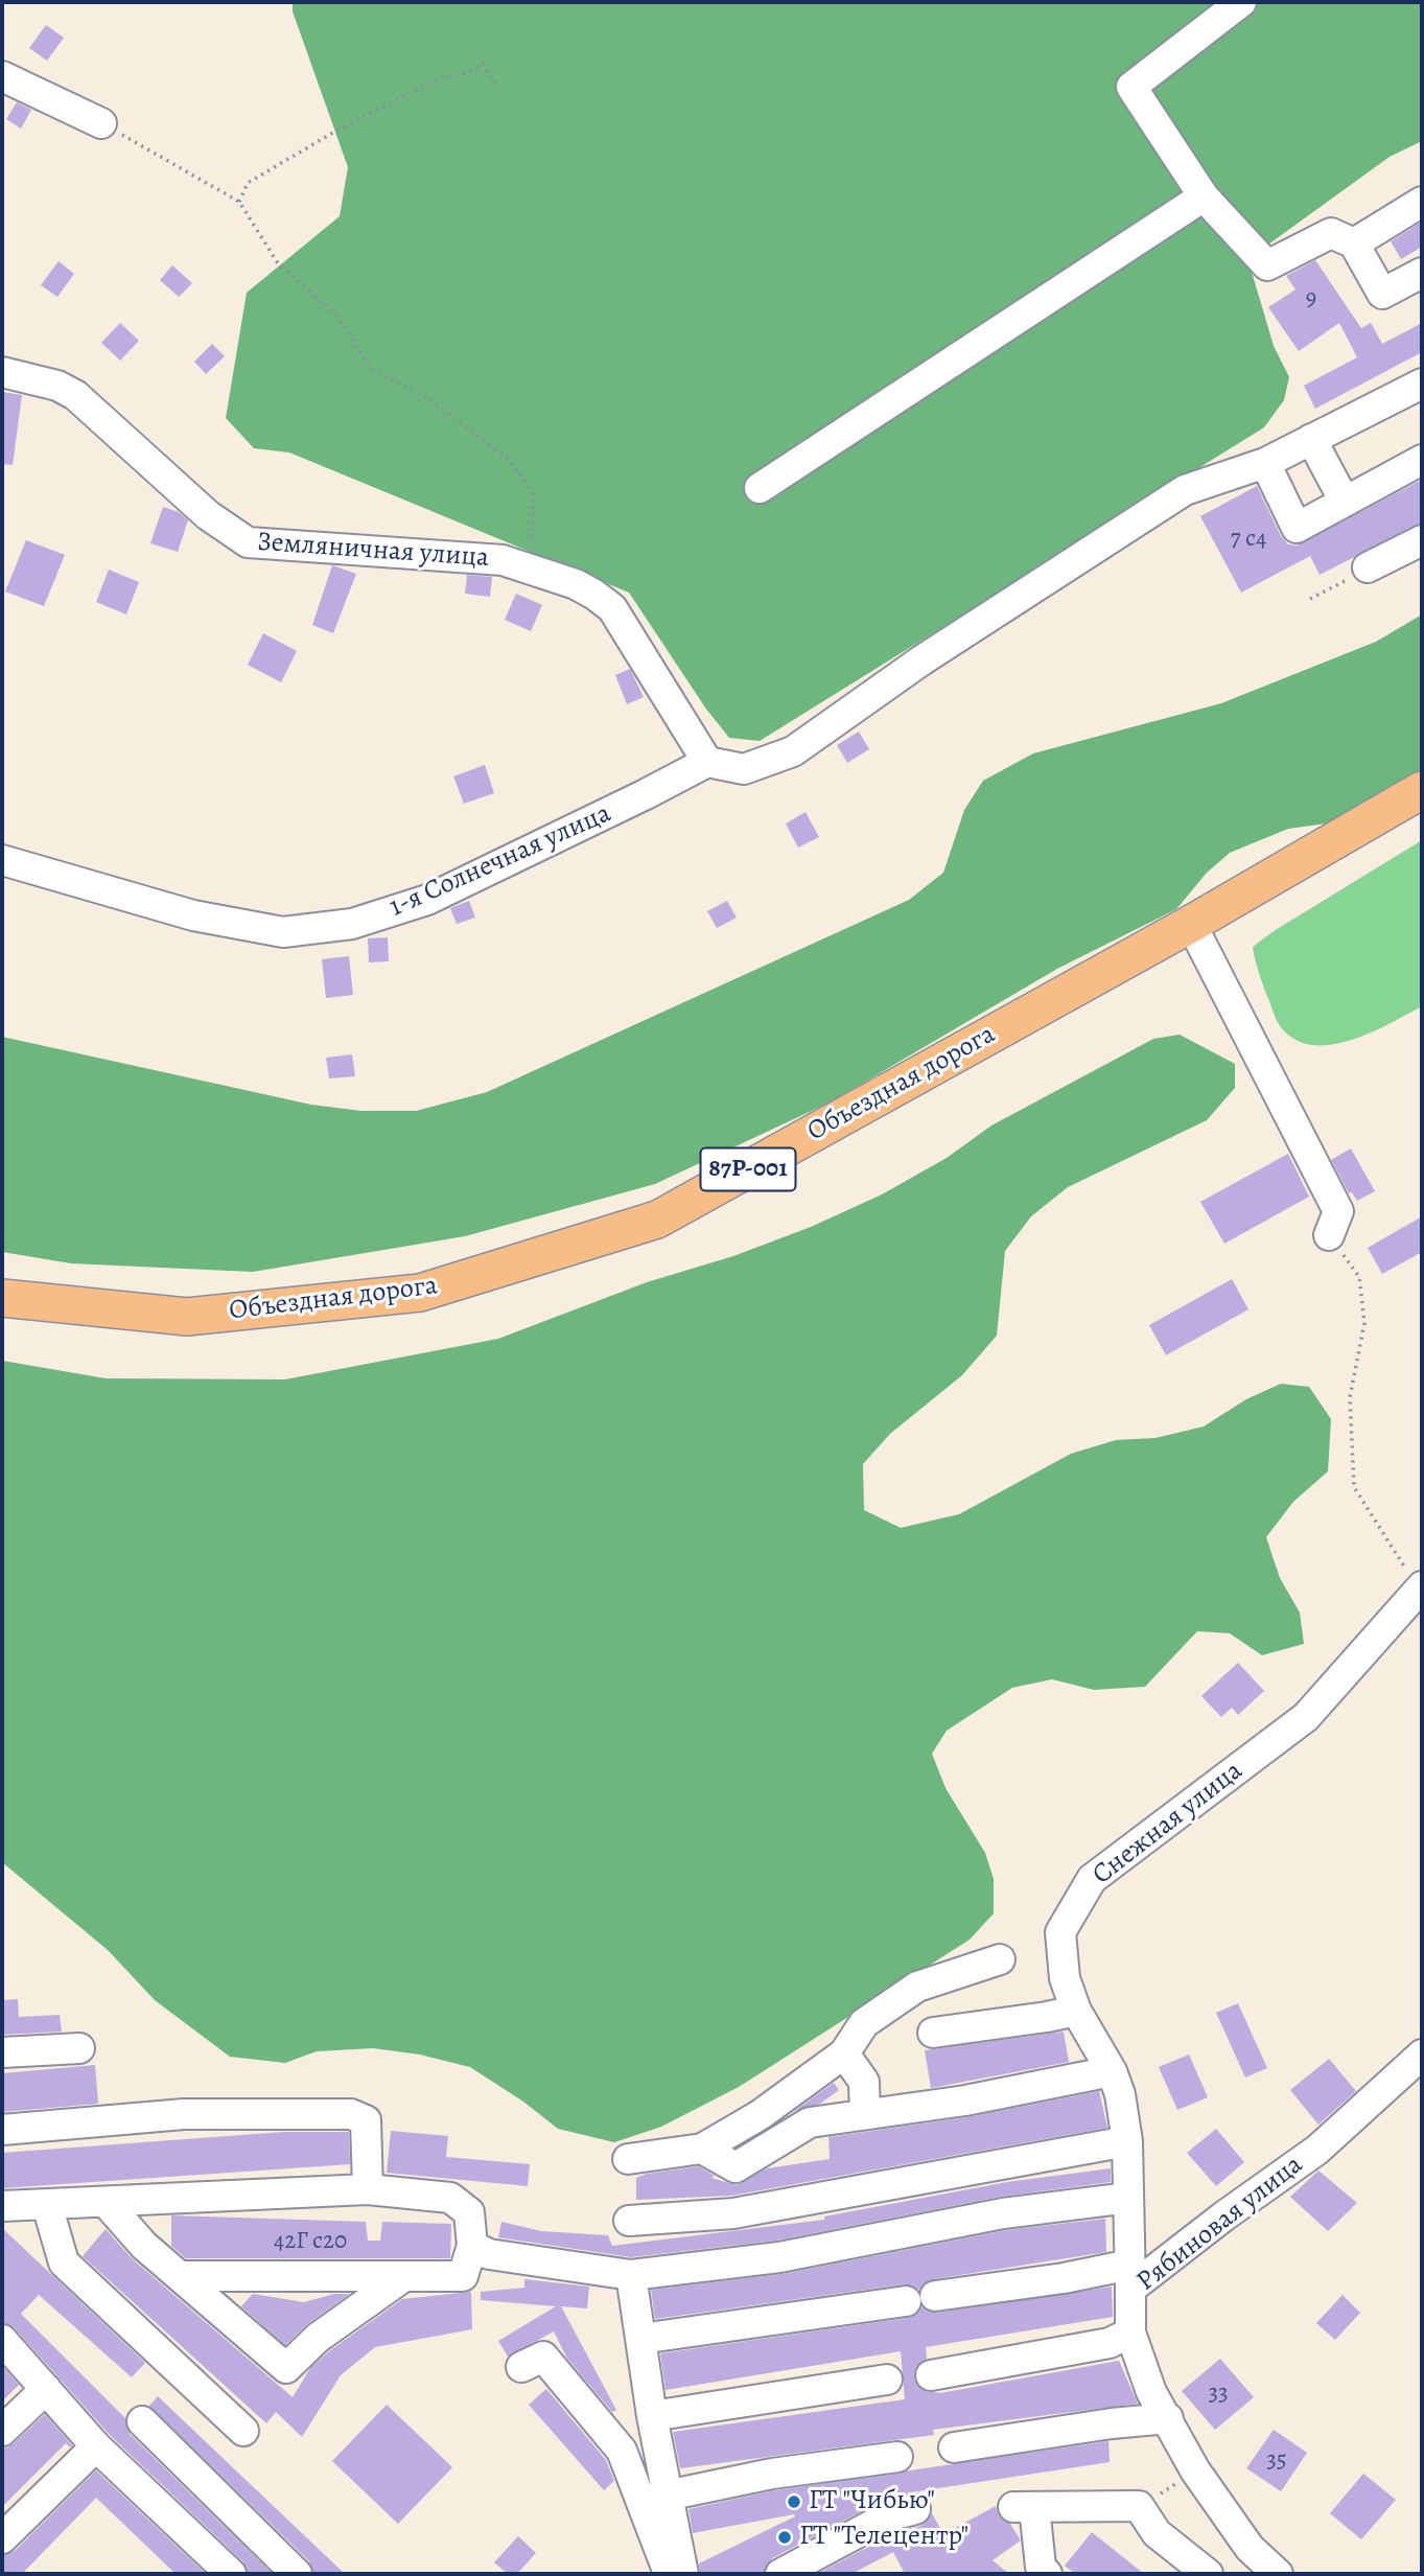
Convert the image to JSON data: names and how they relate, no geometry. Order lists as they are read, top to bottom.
{
  "streets": {
    "main road": ["Объездная дорога", "87Р-001"],
    "street": [
      "Земляничная улица",
      "1-я Солнечная улица",
      "Снежная улица",
      "Рябиновая улица"
    ]
  },
  "crossings": [
    ["Земляничная улица", "1-я Солнечная улица"],
    ["Снежная улица", "Рябиновая улица"]
  ],
  "places": ["ГТ \"Чибью\"", "ГТ \"Телецентр\""],
  "house_numbers": [
    "9",
    "7 с4",
    "42Г с20",
    "33",
    "35"
  ]
}
